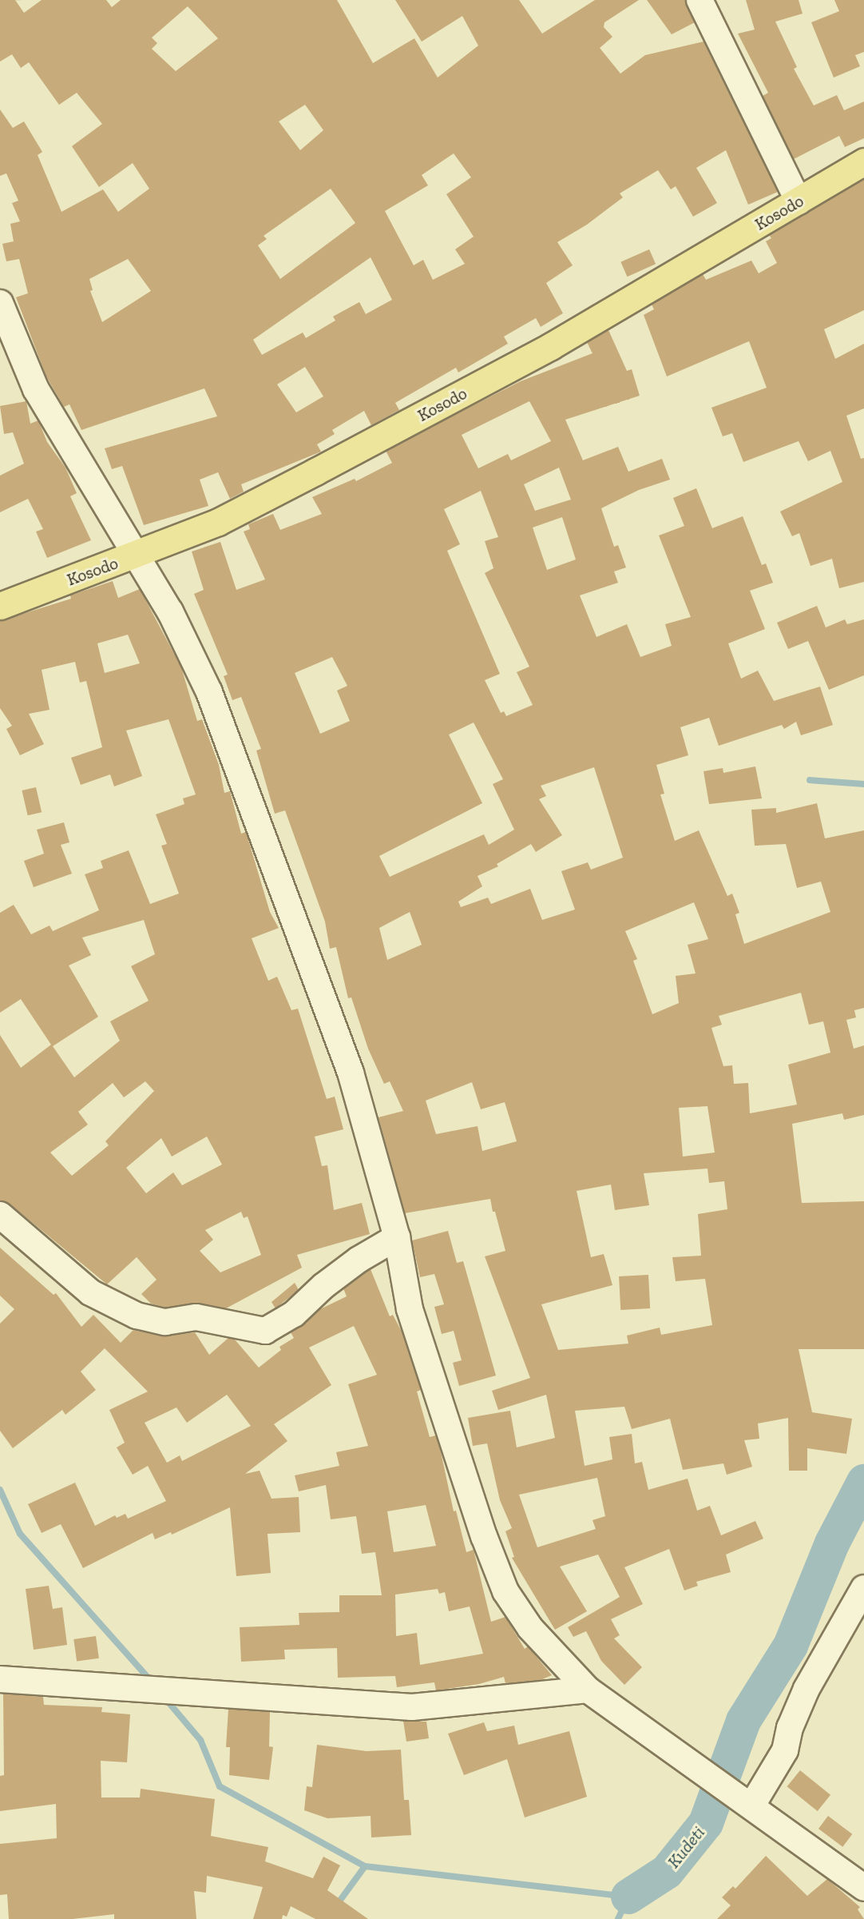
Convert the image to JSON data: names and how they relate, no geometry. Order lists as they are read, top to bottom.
{
  "streets": {
    "main road": ["Kosodo"]
  },
  "water": ["Kudeti"]
}
